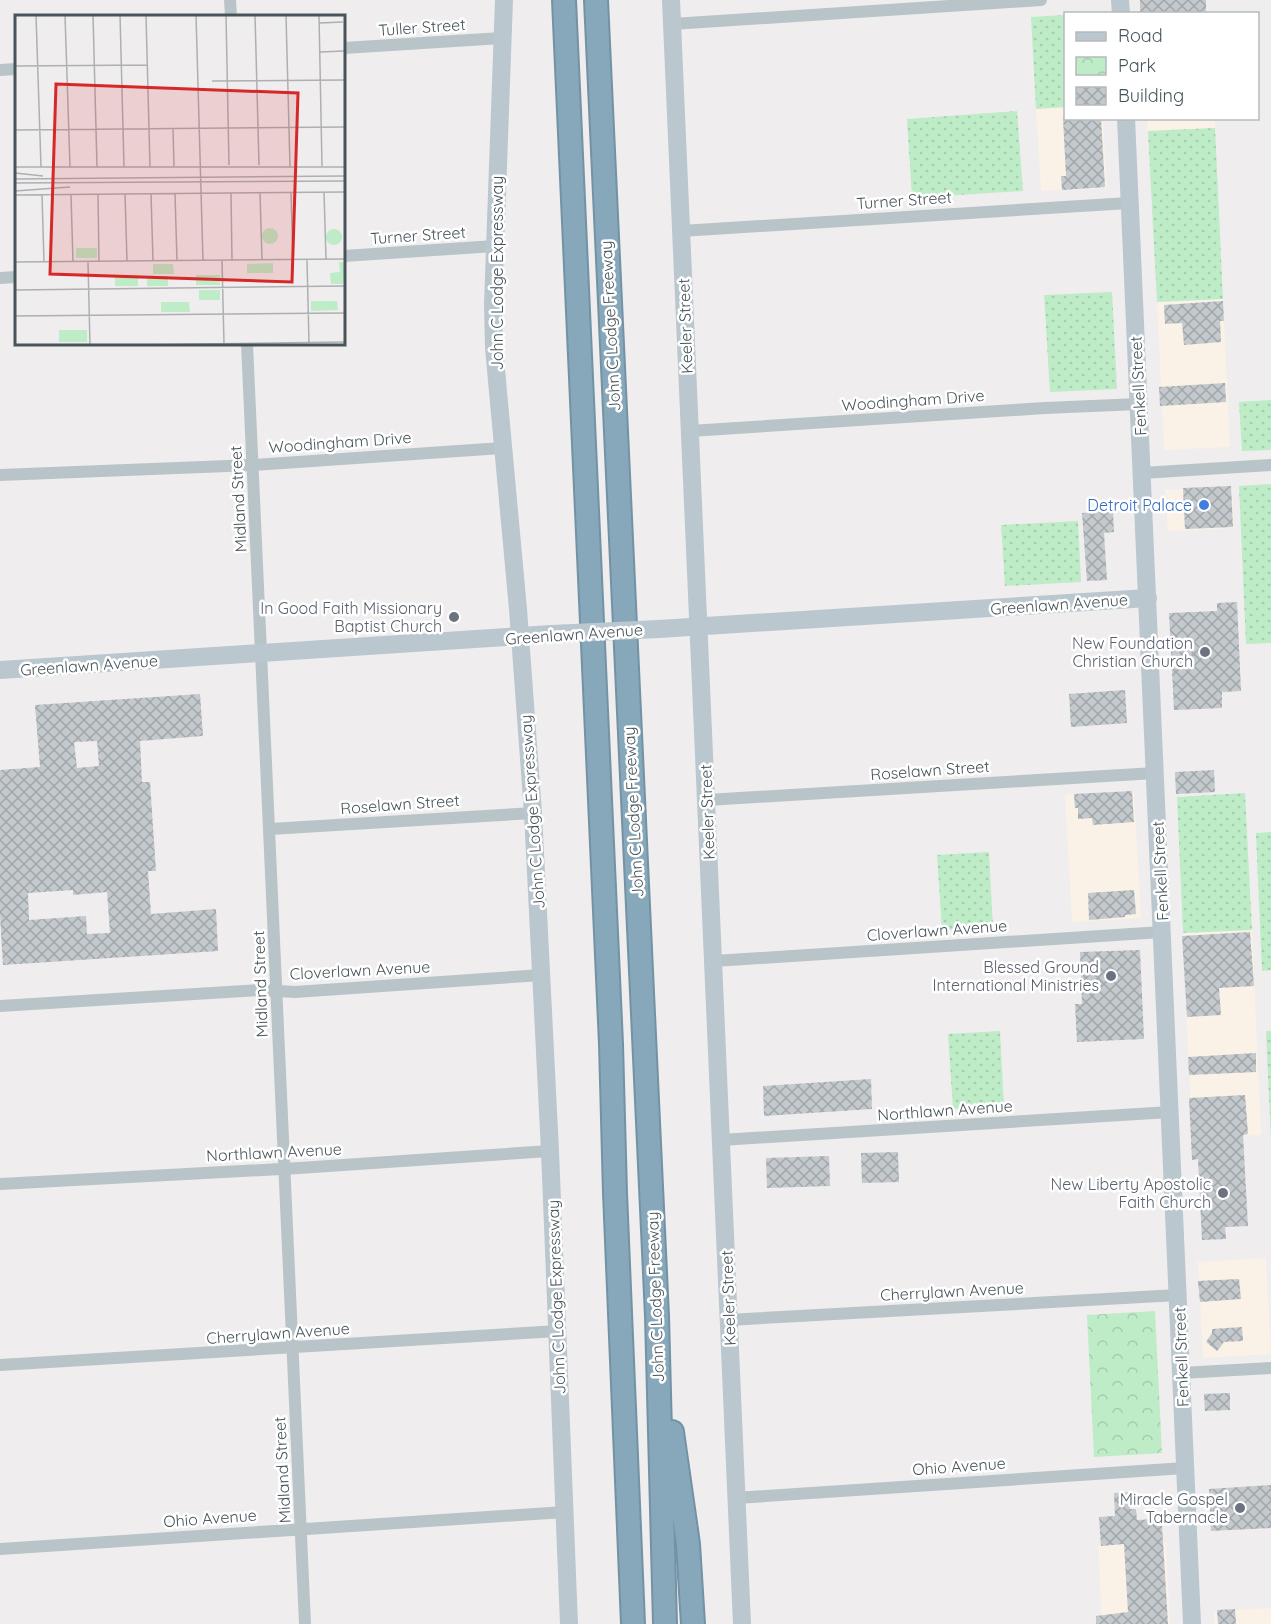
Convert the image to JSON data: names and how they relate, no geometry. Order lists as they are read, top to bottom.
{
  "streets": {
    "highway": ["John C Lodge Freeway"],
    "main road": [
      "John C Lodge Expressway",
      "Keeler Street",
      "Fenkell Street",
      "Greenlawn Avenue"
    ],
    "street": [
      "Tuller Street",
      "Turner Street",
      "Woodingham Drive",
      "Midland Street",
      "Roselawn Street",
      "Cloverlawn Avenue",
      "Northlawn Avenue",
      "Cherrylawn Avenue",
      "Ohio Avenue"
    ]
  },
  "crossings": [
    ["Tuller Street", "John C Lodge Expressway"],
    ["Turner Street", "John C Lodge Expressway"],
    ["Turner Street", "Keeler Street"],
    ["Turner Street", "Fenkell Street"],
    ["John C Lodge Expressway", "Woodingham Drive"],
    ["John C Lodge Expressway", "Greenlawn Avenue"],
    ["John C Lodge Expressway", "Roselawn Street"],
    ["John C Lodge Expressway", "Cloverlawn Avenue"],
    ["John C Lodge Expressway", "Northlawn Avenue"],
    ["John C Lodge Expressway", "Cherrylawn Avenue"],
    ["John C Lodge Expressway", "Ohio Avenue"],
    ["Keeler Street", "Woodingham Drive"],
    ["Keeler Street", "Greenlawn Avenue"],
    ["Keeler Street", "Roselawn Street"],
    ["Keeler Street", "Cloverlawn Avenue"],
    ["Keeler Street", "Northlawn Avenue"],
    ["Keeler Street", "Cherrylawn Avenue"],
    ["Keeler Street", "Ohio Avenue"],
    ["Fenkell Street", "Woodingham Drive"],
    ["Fenkell Street", "Greenlawn Avenue"],
    ["Fenkell Street", "Roselawn Street"],
    ["Fenkell Street", "Cloverlawn Avenue"],
    ["Fenkell Street", "Northlawn Avenue"],
    ["Fenkell Street", "Cherrylawn Avenue"],
    ["Fenkell Street", "Ohio Avenue"],
    ["Woodingham Drive", "Midland Street"],
    ["Midland Street", "Greenlawn Avenue"],
    ["Midland Street", "Roselawn Street"],
    ["Midland Street", "Cloverlawn Avenue"],
    ["Midland Street", "Northlawn Avenue"],
    ["Midland Street", "Cherrylawn Avenue"],
    ["Midland Street", "Ohio Avenue"]
  ],
  "places": [
    "Detroit Palace",
    "In Good Faith Missionary Baptist Church",
    "New Foundation Christian Church",
    "Blessed Ground International Ministries",
    "New Liberty Apostolic Faith Church",
    "Miracle Gospel Tabernacle"
  ],
  "legend": ["Road", "Park", "Building"]
}
